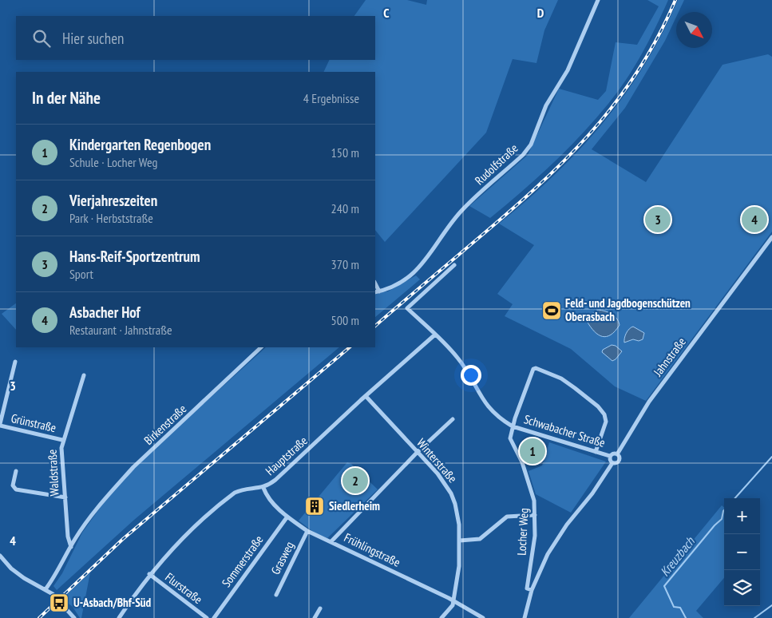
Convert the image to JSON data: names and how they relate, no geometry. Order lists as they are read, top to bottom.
{
  "streets": {
    "street": [
      "Rudolfstraße",
      "Jahnstraße",
      "Grünstraße",
      "Birkenstraße",
      "Schwabacher Straße",
      "Hauptstraße",
      "Winterstraße",
      "Waldstraße",
      "Locher Weg",
      "Frühlingstraße",
      "Grasweg",
      "Sommerstraße",
      "Flurstraße"
    ]
  },
  "crossings": [
    ["Jahnstraße", "Locher Weg"],
    ["Grünstraße", "Waldstraße"],
    ["Birkenstraße", "Waldstraße"],
    ["Schwabacher Straße", "Locher Weg"],
    ["Hauptstraße", "Winterstraße"],
    ["Hauptstraße", "Frühlingstraße"],
    ["Hauptstraße", "Flurstraße"],
    ["Winterstraße", "Frühlingstraße"],
    ["Frühlingstraße", "Grasweg"],
    ["Frühlingstraße", "Sommerstraße"]
  ],
  "water": ["Kreuzbach"],
  "places": {
    "sports": ["Feld- und Jagdbogenschützen Oberasbach"],
    "building": ["Siedlerheim"],
    "bus stop": ["U-Asbach/Bhf-Süd"]
  },
  "north": "bottom right",
  "page": {
    "search": "Hier suchen",
    "heading": ["In der Nähe", "4 Ergebnisse"],
    "list": [
      {
        "mark": "1",
        "name": "Kindergarten Regenbogen",
        "note": "Schule · Locher Weg",
        "value": "150 m"
      },
      {
        "mark": "2",
        "name": "Vierjahreszeiten",
        "note": "Park · Herbststraße",
        "value": "240 m"
      },
      {
        "mark": "3",
        "name": "Hans-Reif-Sportzentrum",
        "note": "Sport",
        "value": "370 m"
      },
      {
        "mark": "4",
        "name": "Asbacher Hof",
        "note": "Restaurant · Jahnstraße",
        "value": "500 m"
      }
    ],
    "pins": [
      "3",
      "4",
      "1",
      "2"
    ],
    "map_buttons": ["+", "−"]
  },
  "grid": {
    "columns": ["C", "D"],
    "rows": ["3", "4"]
  }
}
